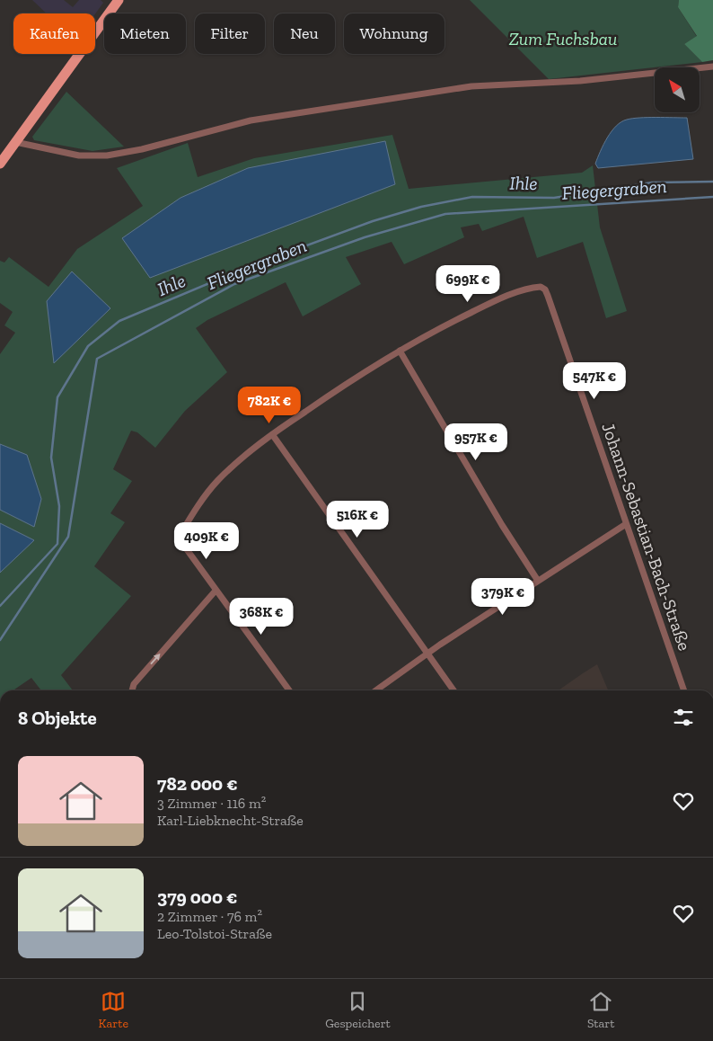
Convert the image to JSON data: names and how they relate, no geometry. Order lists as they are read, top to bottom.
{
  "streets": {
    "street": ["Johann-Sebastian-Bach-Straße"]
  },
  "water": ["Ihle", "Fliegergraben"],
  "parks": ["Zum Fuchsbau"],
  "north": "top left",
  "page": {
    "chip": [
      "Kaufen",
      "Mieten",
      "Filter",
      "Neu",
      "Wohnung"
    ],
    "price": [
      "699K €",
      "547K €",
      "782K €",
      "957K €",
      "516K €",
      "409K €",
      "379K €",
      "368K €"
    ],
    "heading": "8 Objekte",
    "list": [
      {
        "name": "782 000 €",
        "note": "3 Zimmer · 116 m² · Karl-Liebknecht-Straße"
      },
      {
        "name": "379 000 €",
        "note": "2 Zimmer · 76 m² · Leo-Tolstoi-Straße"
      }
    ],
    "tabs": ["Karte", "Gespeichert", "Start"]
  }
}
